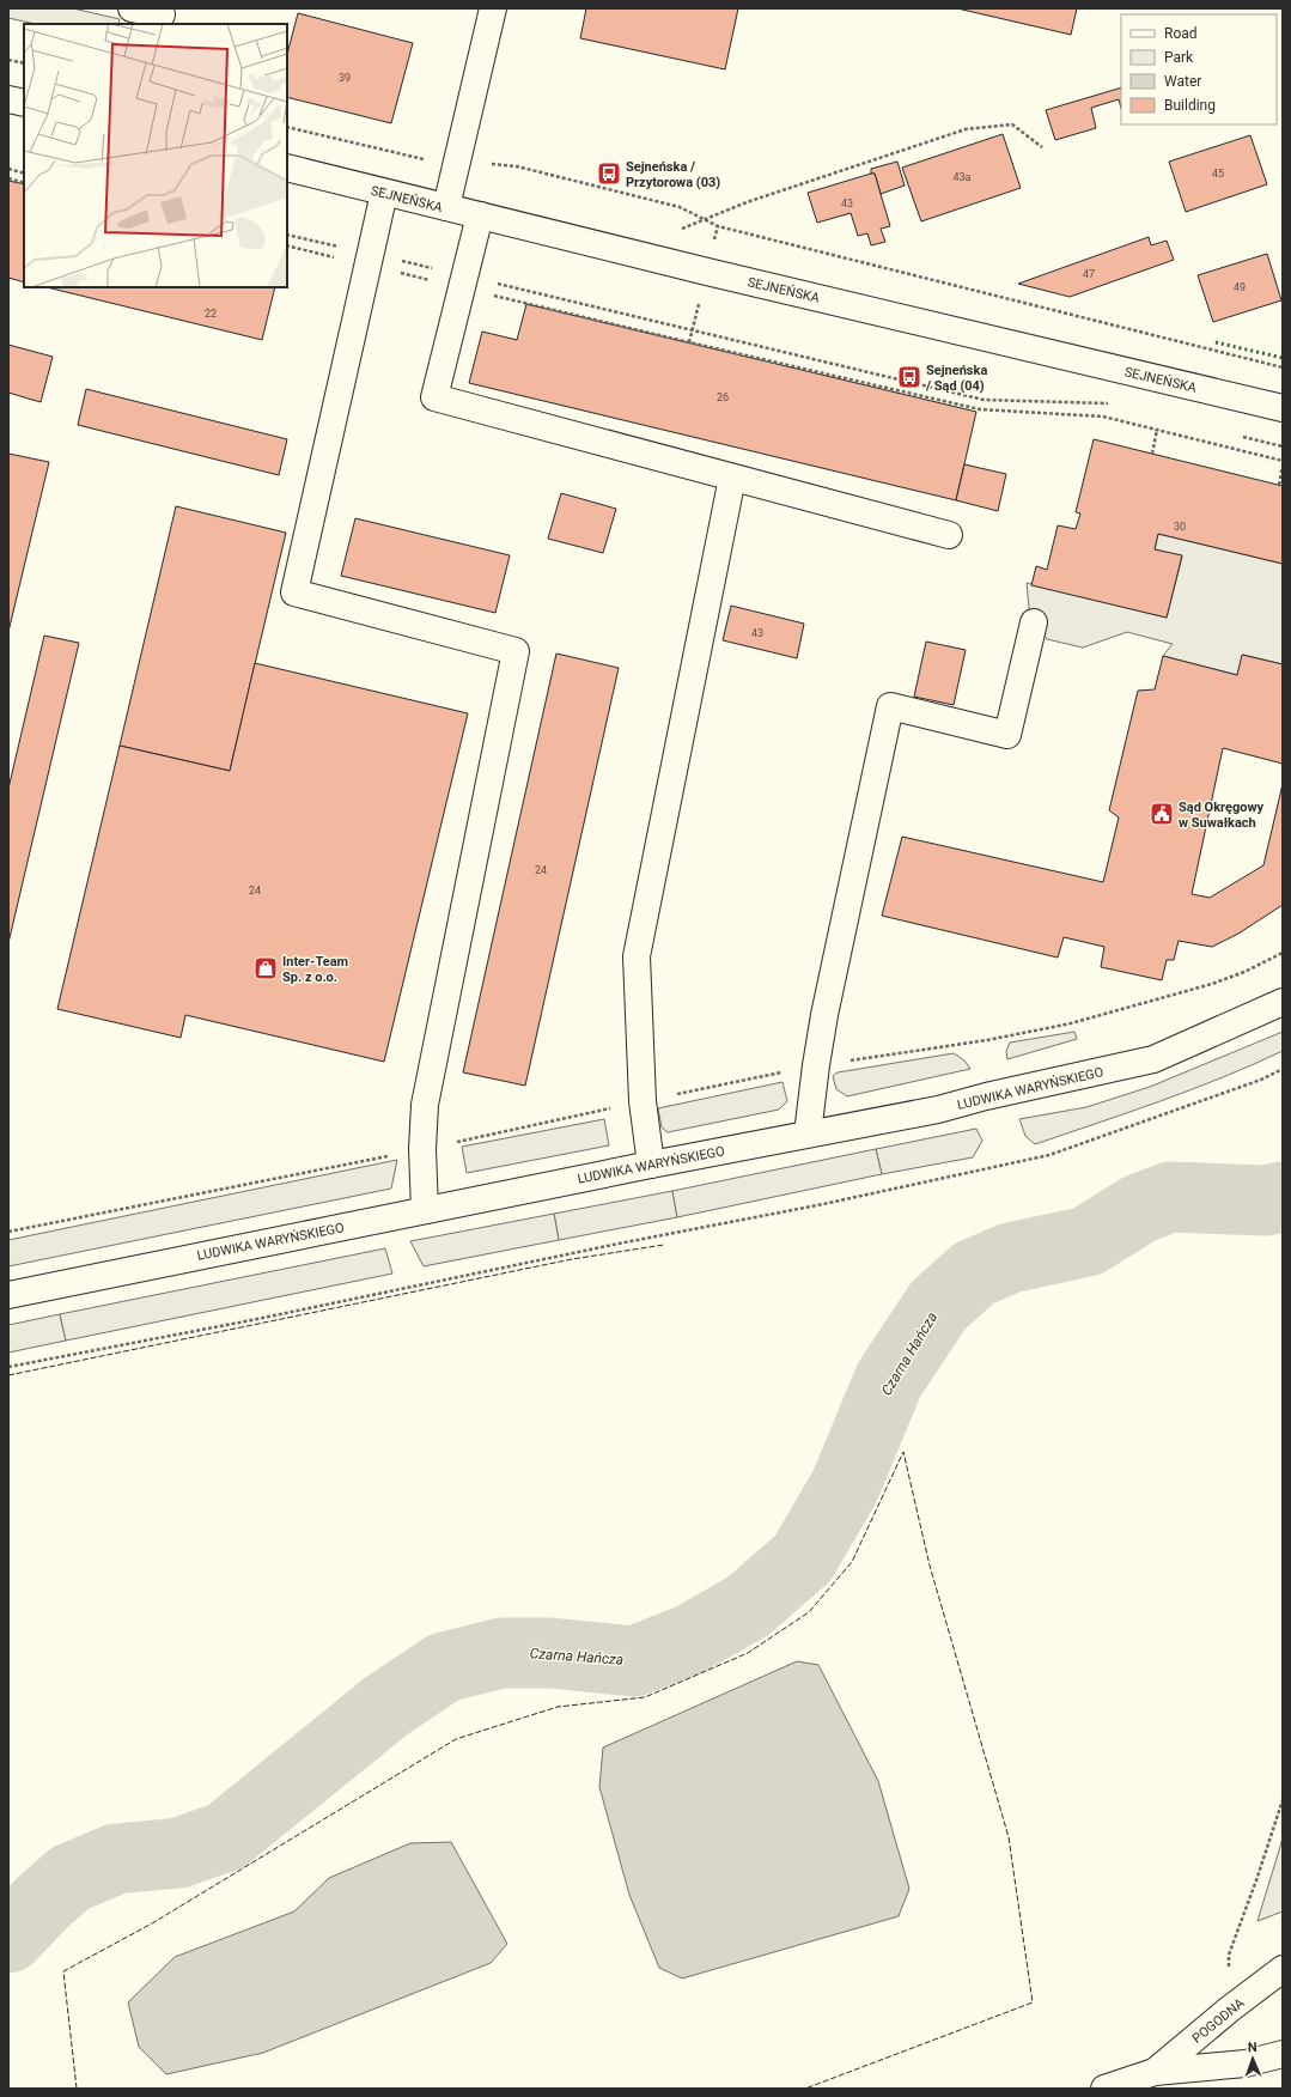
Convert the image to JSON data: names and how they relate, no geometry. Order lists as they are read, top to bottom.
{
  "streets": {
    "street": ["SEJNEŃSKA", "LUDWIKA WARYŃSKIEGO", "POGODNA"]
  },
  "water": ["Czarna Hańcza"],
  "places": {
    "bus stop": ["Sejneńska / Przytorowa (03)", "Sejneńska / Sąd (04)"],
    "public building": ["Sąd Okręgowy w Suwałkach"],
    "shop": ["Inter-Team Sp. z o.o."]
  },
  "house_numbers": [
    "39",
    "45",
    "43a",
    "43",
    "47",
    "49",
    "22",
    "26",
    "30",
    "43",
    "24",
    "24"
  ],
  "legend": [
    "Road",
    "Park",
    "Water",
    "Building"
  ],
  "north": "top"
}
